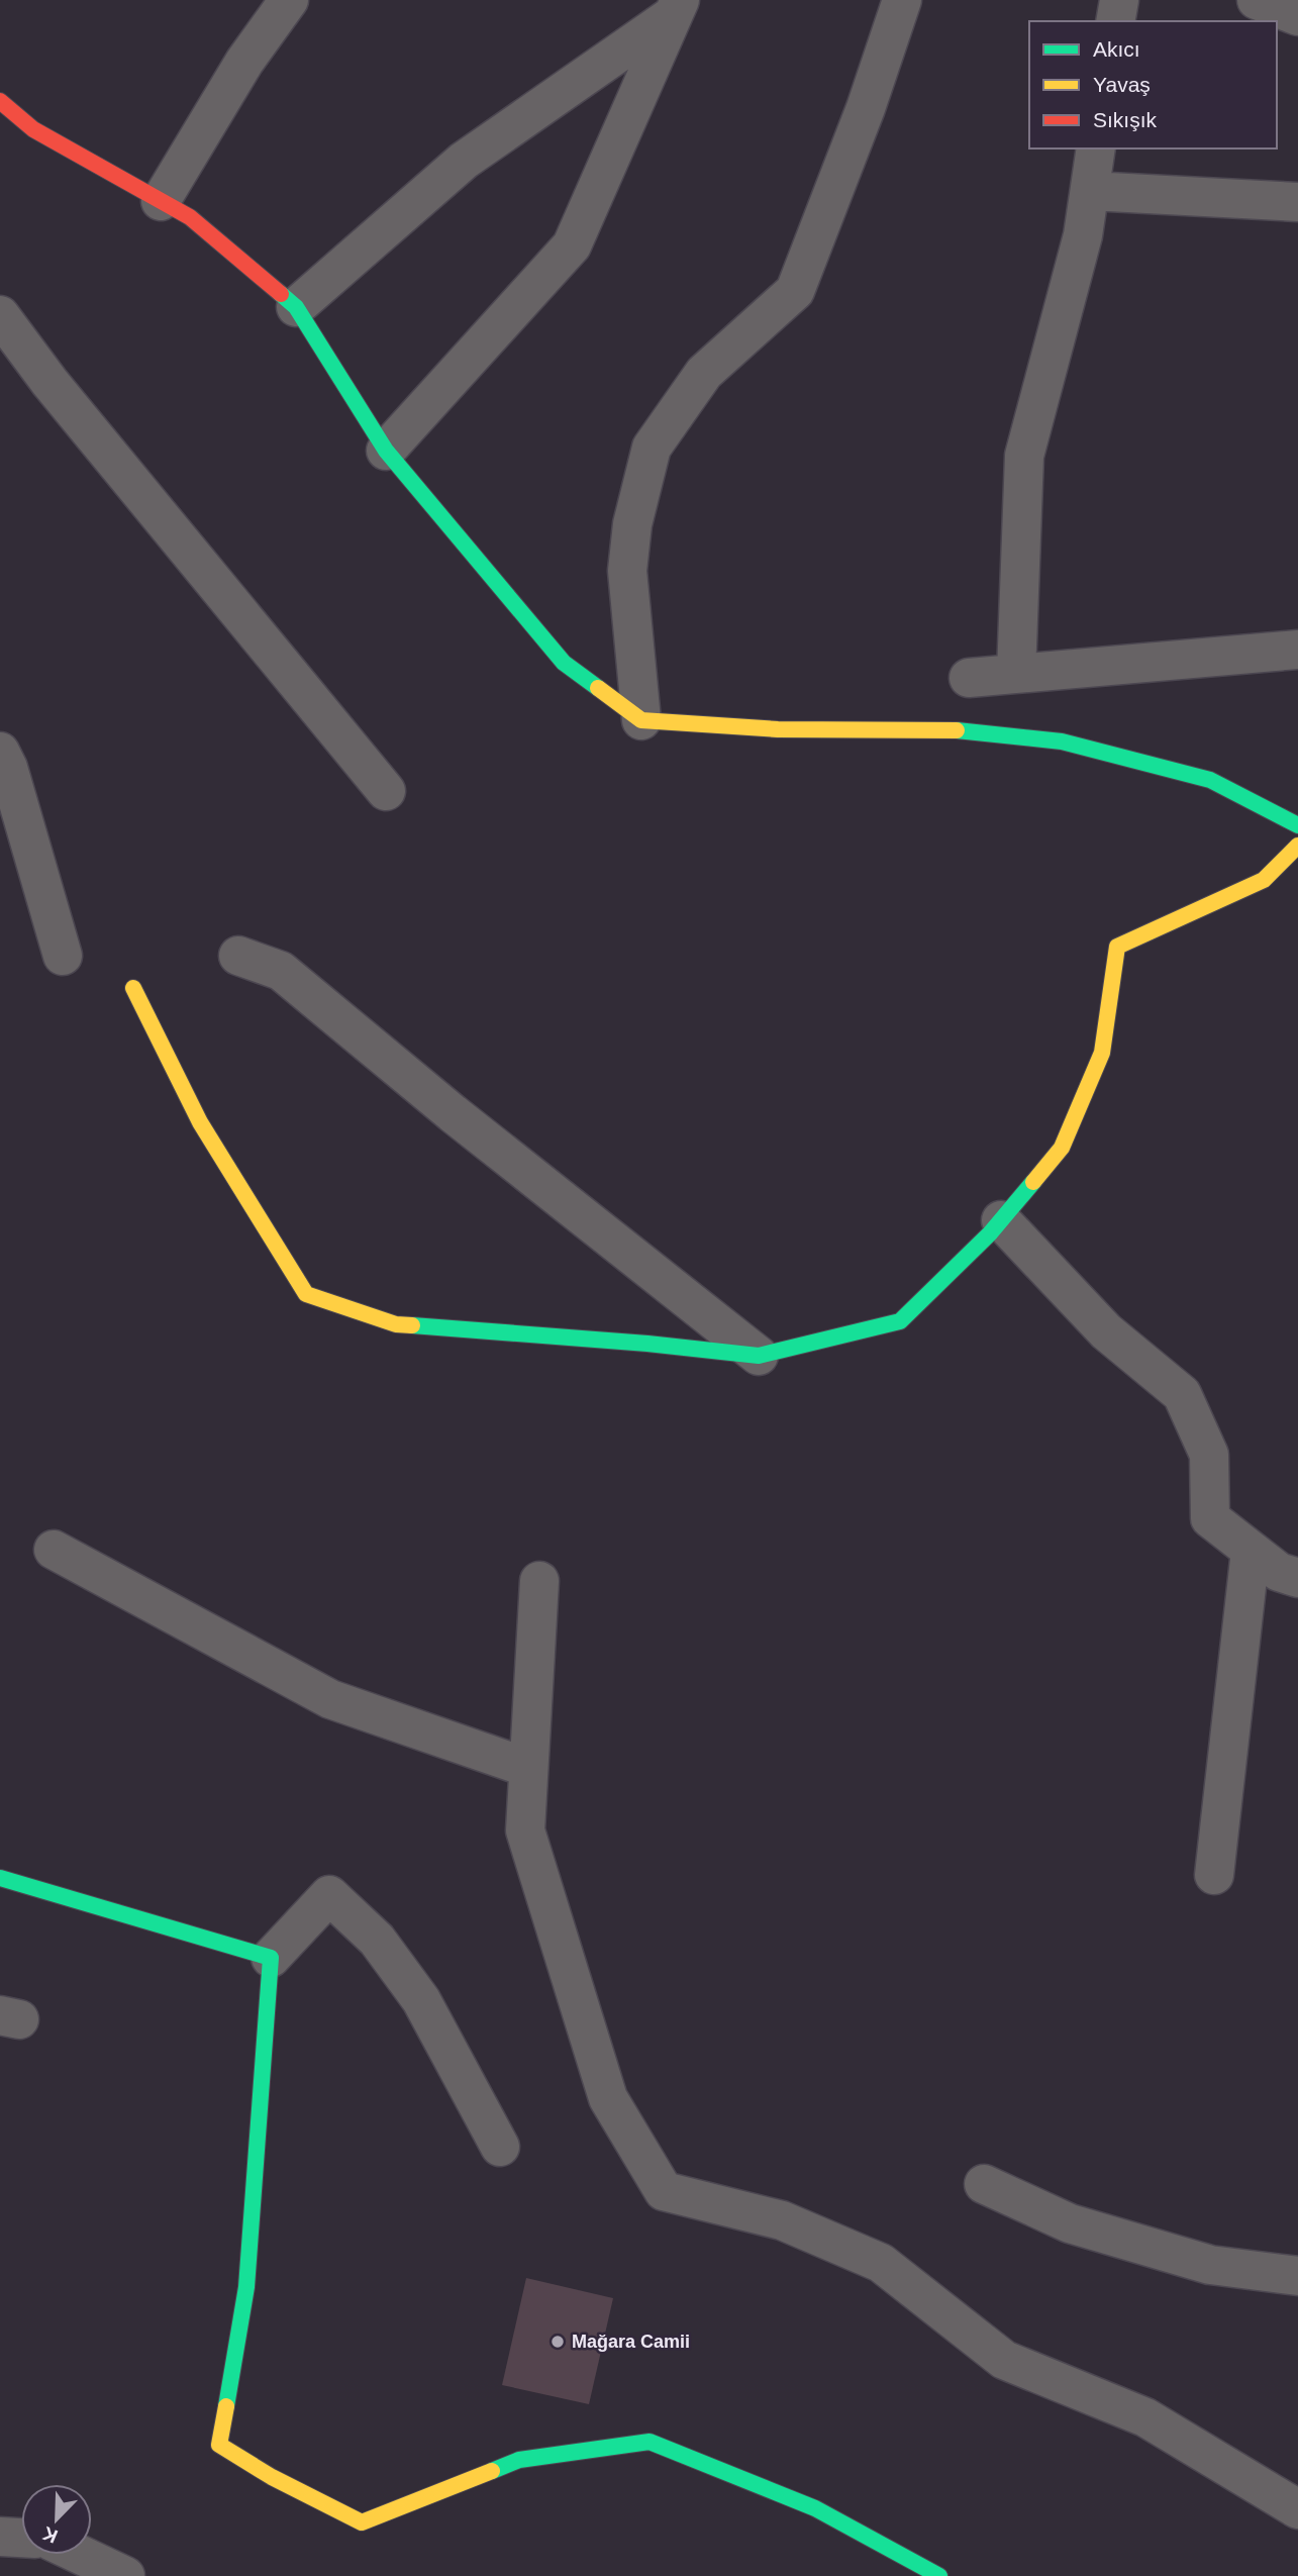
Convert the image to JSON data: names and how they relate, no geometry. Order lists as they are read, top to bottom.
{
  "places": ["Mağara Camii"],
  "legend": ["Akıcı", "Yavaş", "Sıkışık"],
  "north": "bottom left"
}
